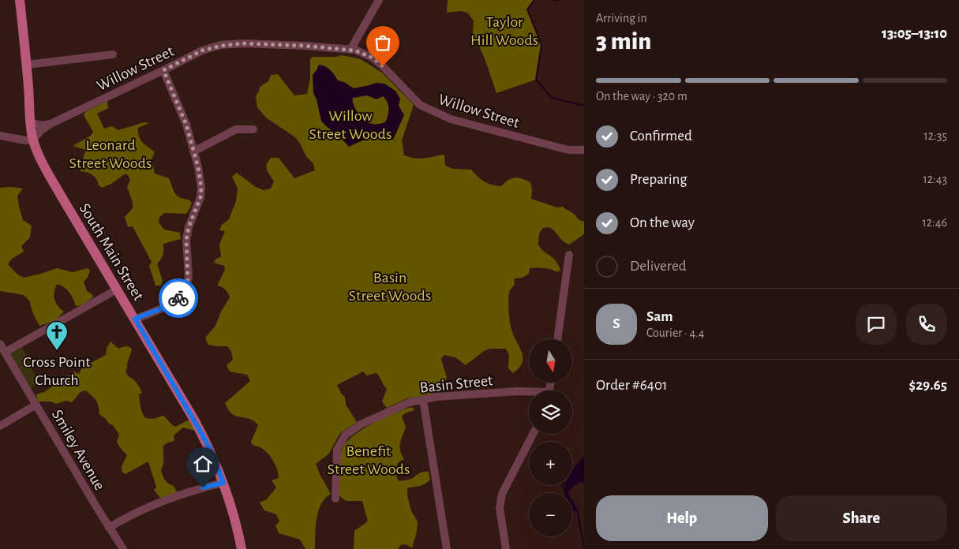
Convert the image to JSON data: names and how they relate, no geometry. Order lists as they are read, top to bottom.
{
  "streets": {
    "main road": ["South Main Street"],
    "street": ["Willow Street", "Basin Street", "Smiley Avenue"]
  },
  "parks": [
    "Taylor Hill Woods",
    "Willow Street Woods",
    "Leonard Street Woods",
    "Basin Street Woods",
    "Benefit Street Woods"
  ],
  "places": {
    "church": ["Cross Point Church"]
  },
  "north": "bottom",
  "page": {
    "heading": ["3 min", "Arriving in", "13:05–13:10"],
    "panel": [
      "Sam",
      "Courier · 4.4",
      "Order #6401",
      "$29.65"
    ],
    "bar": "On the way · 320 m",
    "list": [
      ["Confirmed", "12:35"],
      ["Preparing", "12:43"],
      ["On the way", "12:46"],
      "Delivered"
    ],
    "round": "S",
    "map_buttons": ["+", "−"],
    "buttons": ["Help", "Share"]
  }
}
